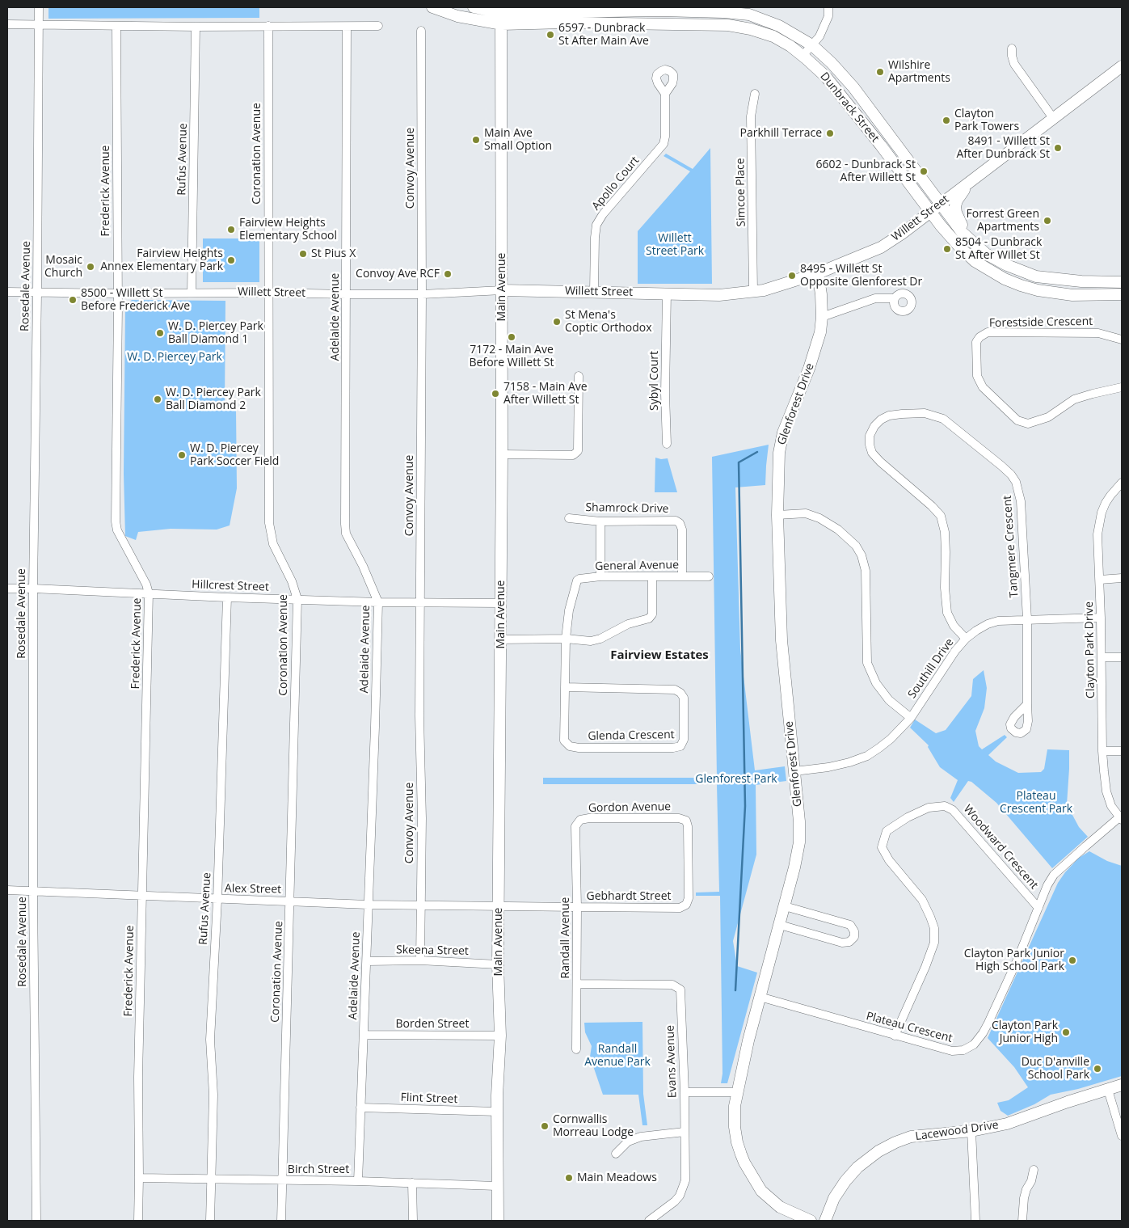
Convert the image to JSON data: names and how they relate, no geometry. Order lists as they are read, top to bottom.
{
  "streets": {
    "street": [
      "Dunbrack Street",
      "Coronation Avenue",
      "Rufus Avenue",
      "Convoy Avenue",
      "Apollo Court",
      "Frederick Avenue",
      "Simcoe Place",
      "Willett Street",
      "Rosedale Avenue",
      "Main Avenue",
      "Adelaide Avenue",
      "Forestside Crescent",
      "Sybyl Court",
      "Glenforest Drive",
      "Shamrock Drive",
      "Tangmere Crescent",
      "General Avenue",
      "Hillcrest Street",
      "Clayton Park Drive",
      "Southill Drive",
      "Glenda Crescent",
      "Gordon Avenue",
      "Woodward Crescent",
      "Alex Street",
      "Gebhardt Street",
      "Randall Avenue",
      "Skeena Street",
      "Borden Street",
      "Plateau Crescent",
      "Evans Avenue",
      "Flint Street",
      "Lacewood Drive",
      "Birch Street"
    ]
  },
  "crossings": [
    ["Dunbrack Street", "Willett Street"],
    ["Dunbrack Street", "Main Avenue"],
    ["Coronation Avenue", "Willett Street"],
    ["Coronation Avenue", "Hillcrest Street"],
    ["Coronation Avenue", "Alex Street"],
    ["Coronation Avenue", "Birch Street"],
    ["Rufus Avenue", "Willett Street"],
    ["Rufus Avenue", "Hillcrest Street"],
    ["Rufus Avenue", "Alex Street"],
    ["Rufus Avenue", "Birch Street"],
    ["Convoy Avenue", "Willett Street"],
    ["Convoy Avenue", "Hillcrest Street"],
    ["Convoy Avenue", "Alex Street"],
    ["Convoy Avenue", "Skeena Street"],
    ["Apollo Court", "Willett Street"],
    ["Frederick Avenue", "Willett Street"],
    ["Frederick Avenue", "Hillcrest Street"],
    ["Frederick Avenue", "Alex Street"],
    ["Frederick Avenue", "Birch Street"],
    ["Simcoe Place", "Willett Street"],
    ["Willett Street", "Rosedale Avenue"],
    ["Willett Street", "Main Avenue"],
    ["Willett Street", "Adelaide Avenue"],
    ["Willett Street", "Sybyl Court"],
    ["Willett Street", "Glenforest Drive"],
    ["Rosedale Avenue", "Hillcrest Street"],
    ["Rosedale Avenue", "Alex Street"],
    ["Main Avenue", "Hillcrest Street"],
    ["Main Avenue", "Alex Street"],
    ["Main Avenue", "Gebhardt Street"],
    ["Main Avenue", "Skeena Street"],
    ["Main Avenue", "Borden Street"],
    ["Main Avenue", "Flint Street"],
    ["Main Avenue", "Birch Street"],
    ["Adelaide Avenue", "Hillcrest Street"],
    ["Adelaide Avenue", "Alex Street"],
    ["Adelaide Avenue", "Skeena Street"],
    ["Adelaide Avenue", "Borden Street"],
    ["Adelaide Avenue", "Flint Street"],
    ["Adelaide Avenue", "Birch Street"],
    ["Glenforest Drive", "Southill Drive"],
    ["Glenforest Drive", "Plateau Crescent"],
    ["Shamrock Drive", "General Avenue"],
    ["Tangmere Crescent", "Southill Drive"],
    ["General Avenue", "Glenda Crescent"],
    ["Clayton Park Drive", "Southill Drive"],
    ["Clayton Park Drive", "Plateau Crescent"],
    ["Gordon Avenue", "Gebhardt Street"],
    ["Gordon Avenue", "Randall Avenue"],
    ["Woodward Crescent", "Plateau Crescent"],
    ["Alex Street", "Gebhardt Street"],
    ["Gebhardt Street", "Randall Avenue"],
    ["Randall Avenue", "Evans Avenue"]
  ],
  "districts": ["Fairview Estates"],
  "parks": [
    "Willett Street Park",
    "W. D. Piercey Park",
    "Glenforest Park",
    "Plateau Crescent Park",
    "Randall Avenue Park"
  ],
  "places": [
    "6597 - Dunbrack St After Main Ave",
    "Wilshire Apartments",
    "Clayton Park Towers",
    "Parkhill Terrace",
    "Main Ave Small Option",
    "8491 - Willett St After Dunbrack St",
    "6602 - Dunbrack St After Willett St",
    "Forrest Green Apartments",
    "Fairview Heights Elementary School",
    "8504 - Dunbrack St After Willet St",
    "St Pius X",
    "Fairview Heights Annex Elementary Park",
    "Mosaic Church",
    "Convoy Ave RCF",
    "8495 - Willett St Opposite Glenforest Dr",
    "8500 - Willett St Before Frederick Ave",
    "St Mena's Coptic Orthodox",
    "W. D. Piercey Park Ball Diamond 1",
    "7172 - Main Ave Before Willett St",
    "7158 - Main Ave After Willett St",
    "W. D. Piercey Park Ball Diamond 2",
    "W. D. Piercey Park Soccer Field",
    "Clayton Park Junior High School Park",
    "Clayton Park Junior High",
    "Duc D'anville School Park",
    "Cornwallis Morreau Lodge",
    "Main Meadows"
  ]
}
